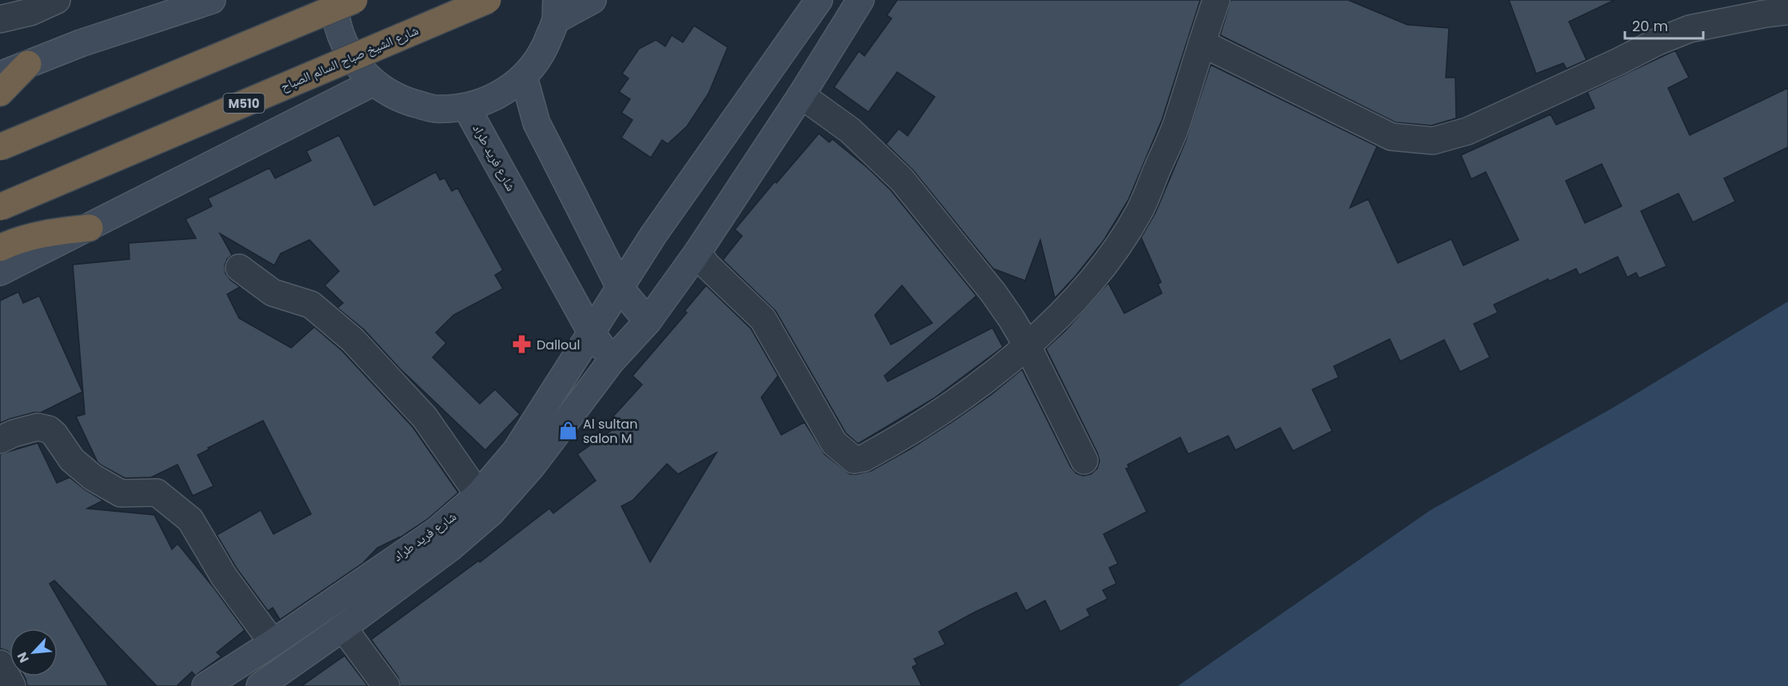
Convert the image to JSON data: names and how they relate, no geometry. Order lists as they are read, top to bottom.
{
  "streets": {
    "highway": ["شارع الشيخ صباح السالم الصباح", "M510"],
    "street": ["شارع فريد طراد"]
  },
  "places": {
    "pharmacy": ["Dalloul"],
    "shop": ["Al sultan salon M"]
  },
  "scale_bar": "20 m",
  "north": "bottom left"
}
